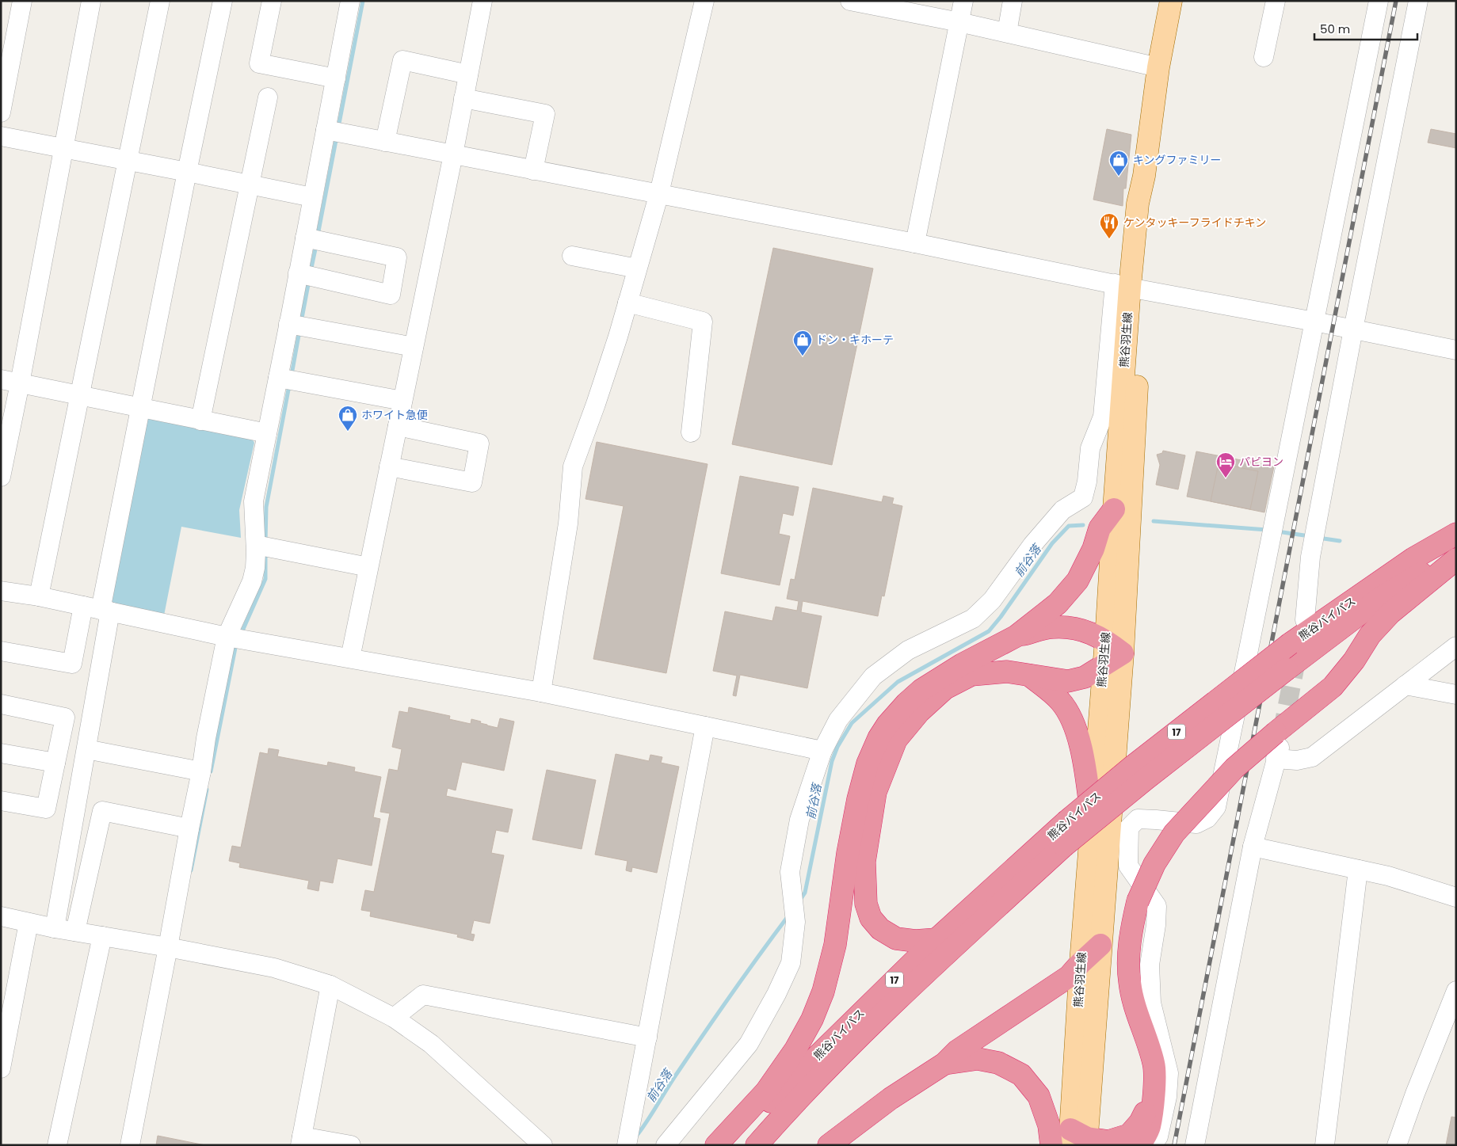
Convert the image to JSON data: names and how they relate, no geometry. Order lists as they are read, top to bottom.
{
  "streets": {
    "highway": ["熊谷バイパス", "17"],
    "main road": ["熊谷羽生線"]
  },
  "water": ["前谷落"],
  "places": {
    "shop": ["キングファミリー", "ドン・キホーテ", "ホワイト急便"],
    "restaurant": ["ケンタッキーフライドチキン"],
    "hotel": ["パピヨン"]
  },
  "scale_bar": "50 m"
}
